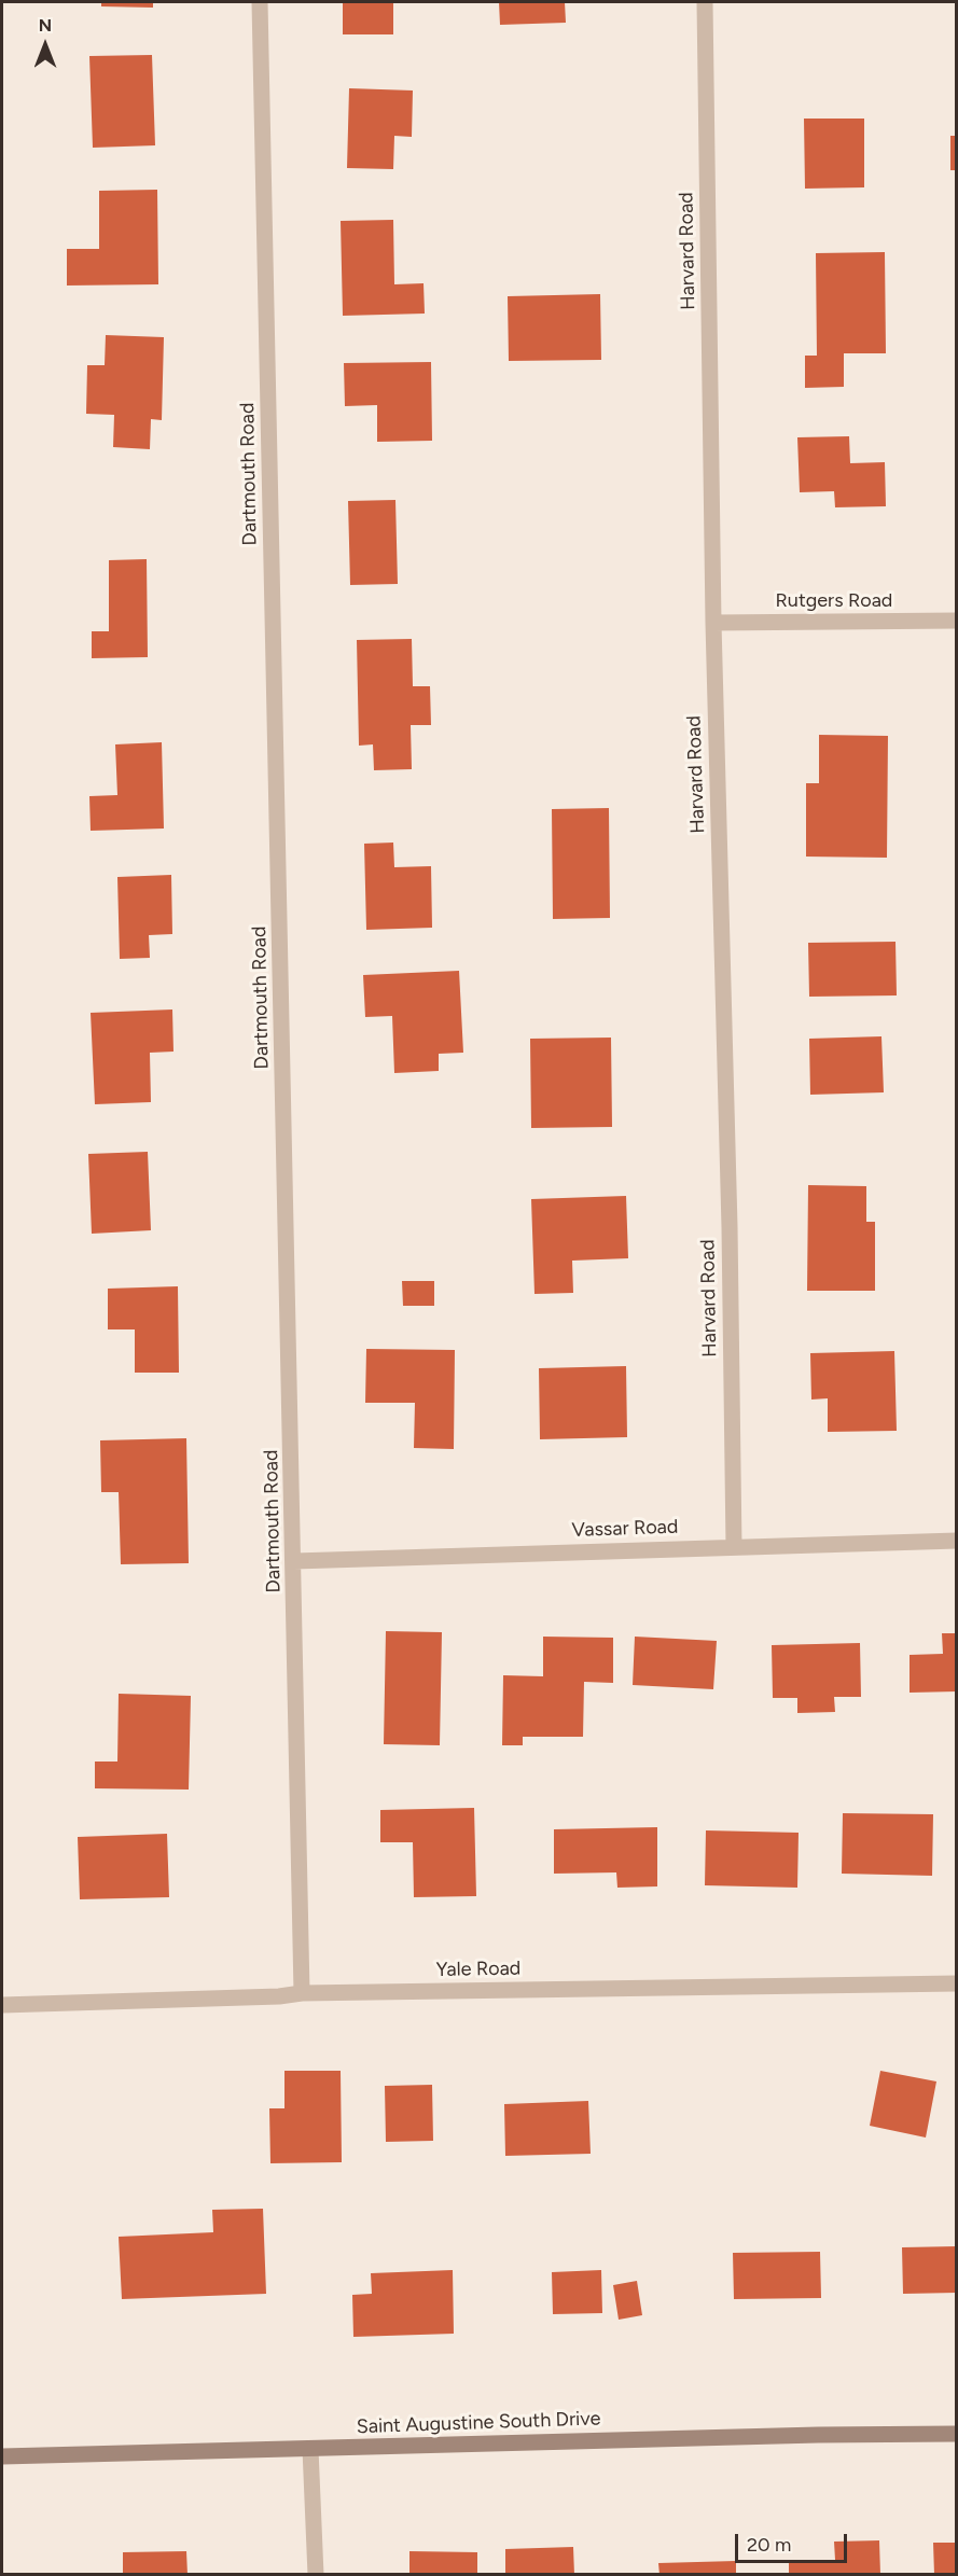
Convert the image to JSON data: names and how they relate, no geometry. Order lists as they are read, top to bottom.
{
  "streets": {
    "street": [
      "Harvard Road",
      "Dartmouth Road",
      "Rutgers Road",
      "Vassar Road",
      "Yale Road",
      "Saint Augustine South Drive"
    ]
  },
  "crossings": [
    ["Harvard Road", "Rutgers Road"],
    ["Harvard Road", "Vassar Road"],
    ["Dartmouth Road", "Vassar Road"],
    ["Dartmouth Road", "Yale Road"]
  ],
  "scale_bar": "20 m",
  "north": "top"
}
